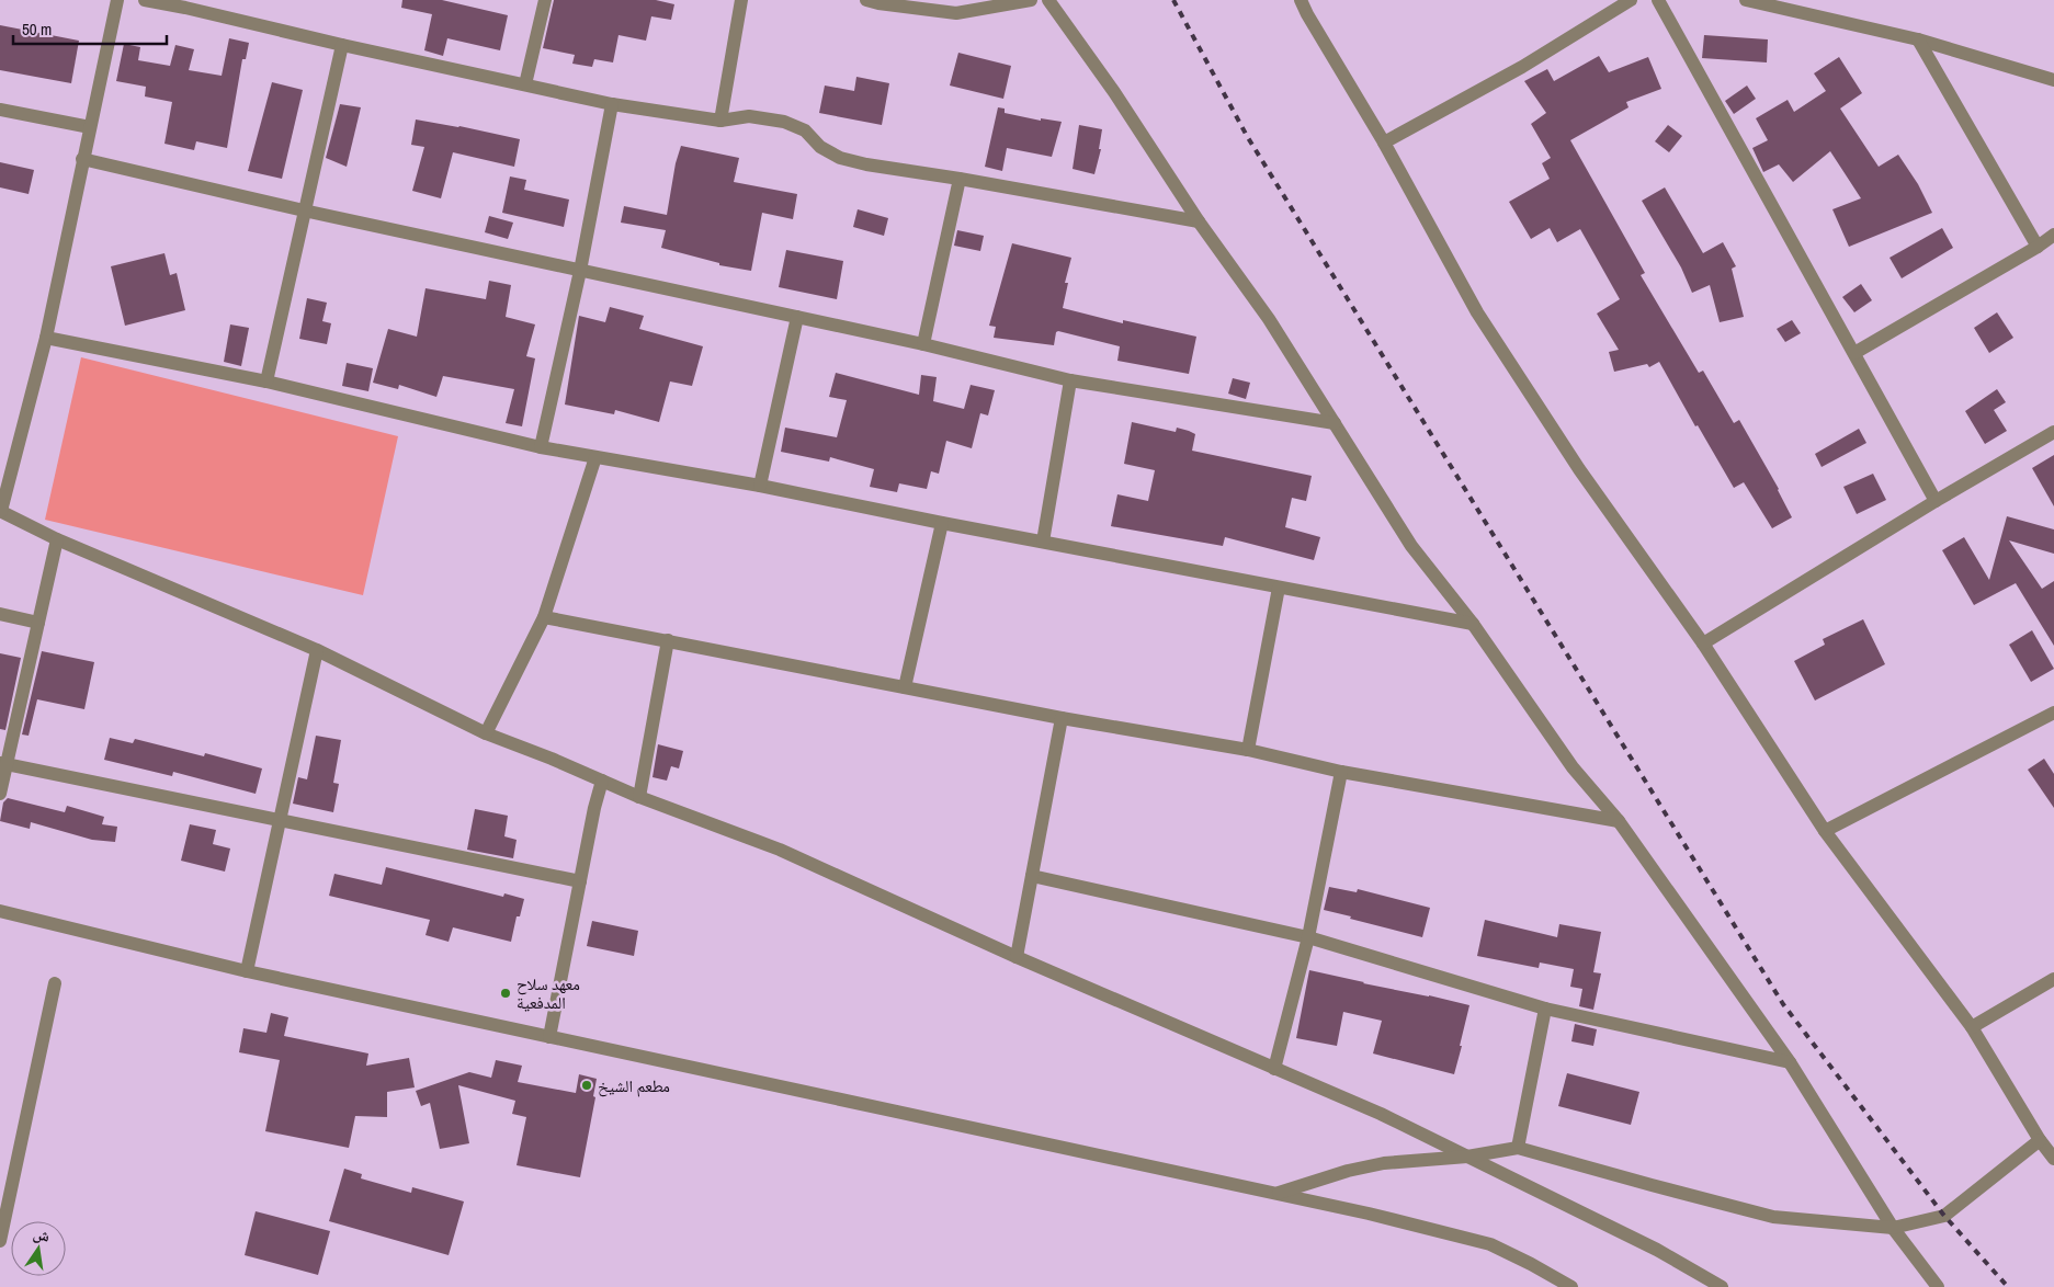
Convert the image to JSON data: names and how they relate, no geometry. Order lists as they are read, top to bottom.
{
  "places": ["معهد سلاح المدفعية", "مطعم الشيخ"],
  "scale_bar": "50 m",
  "north": "top"
}
